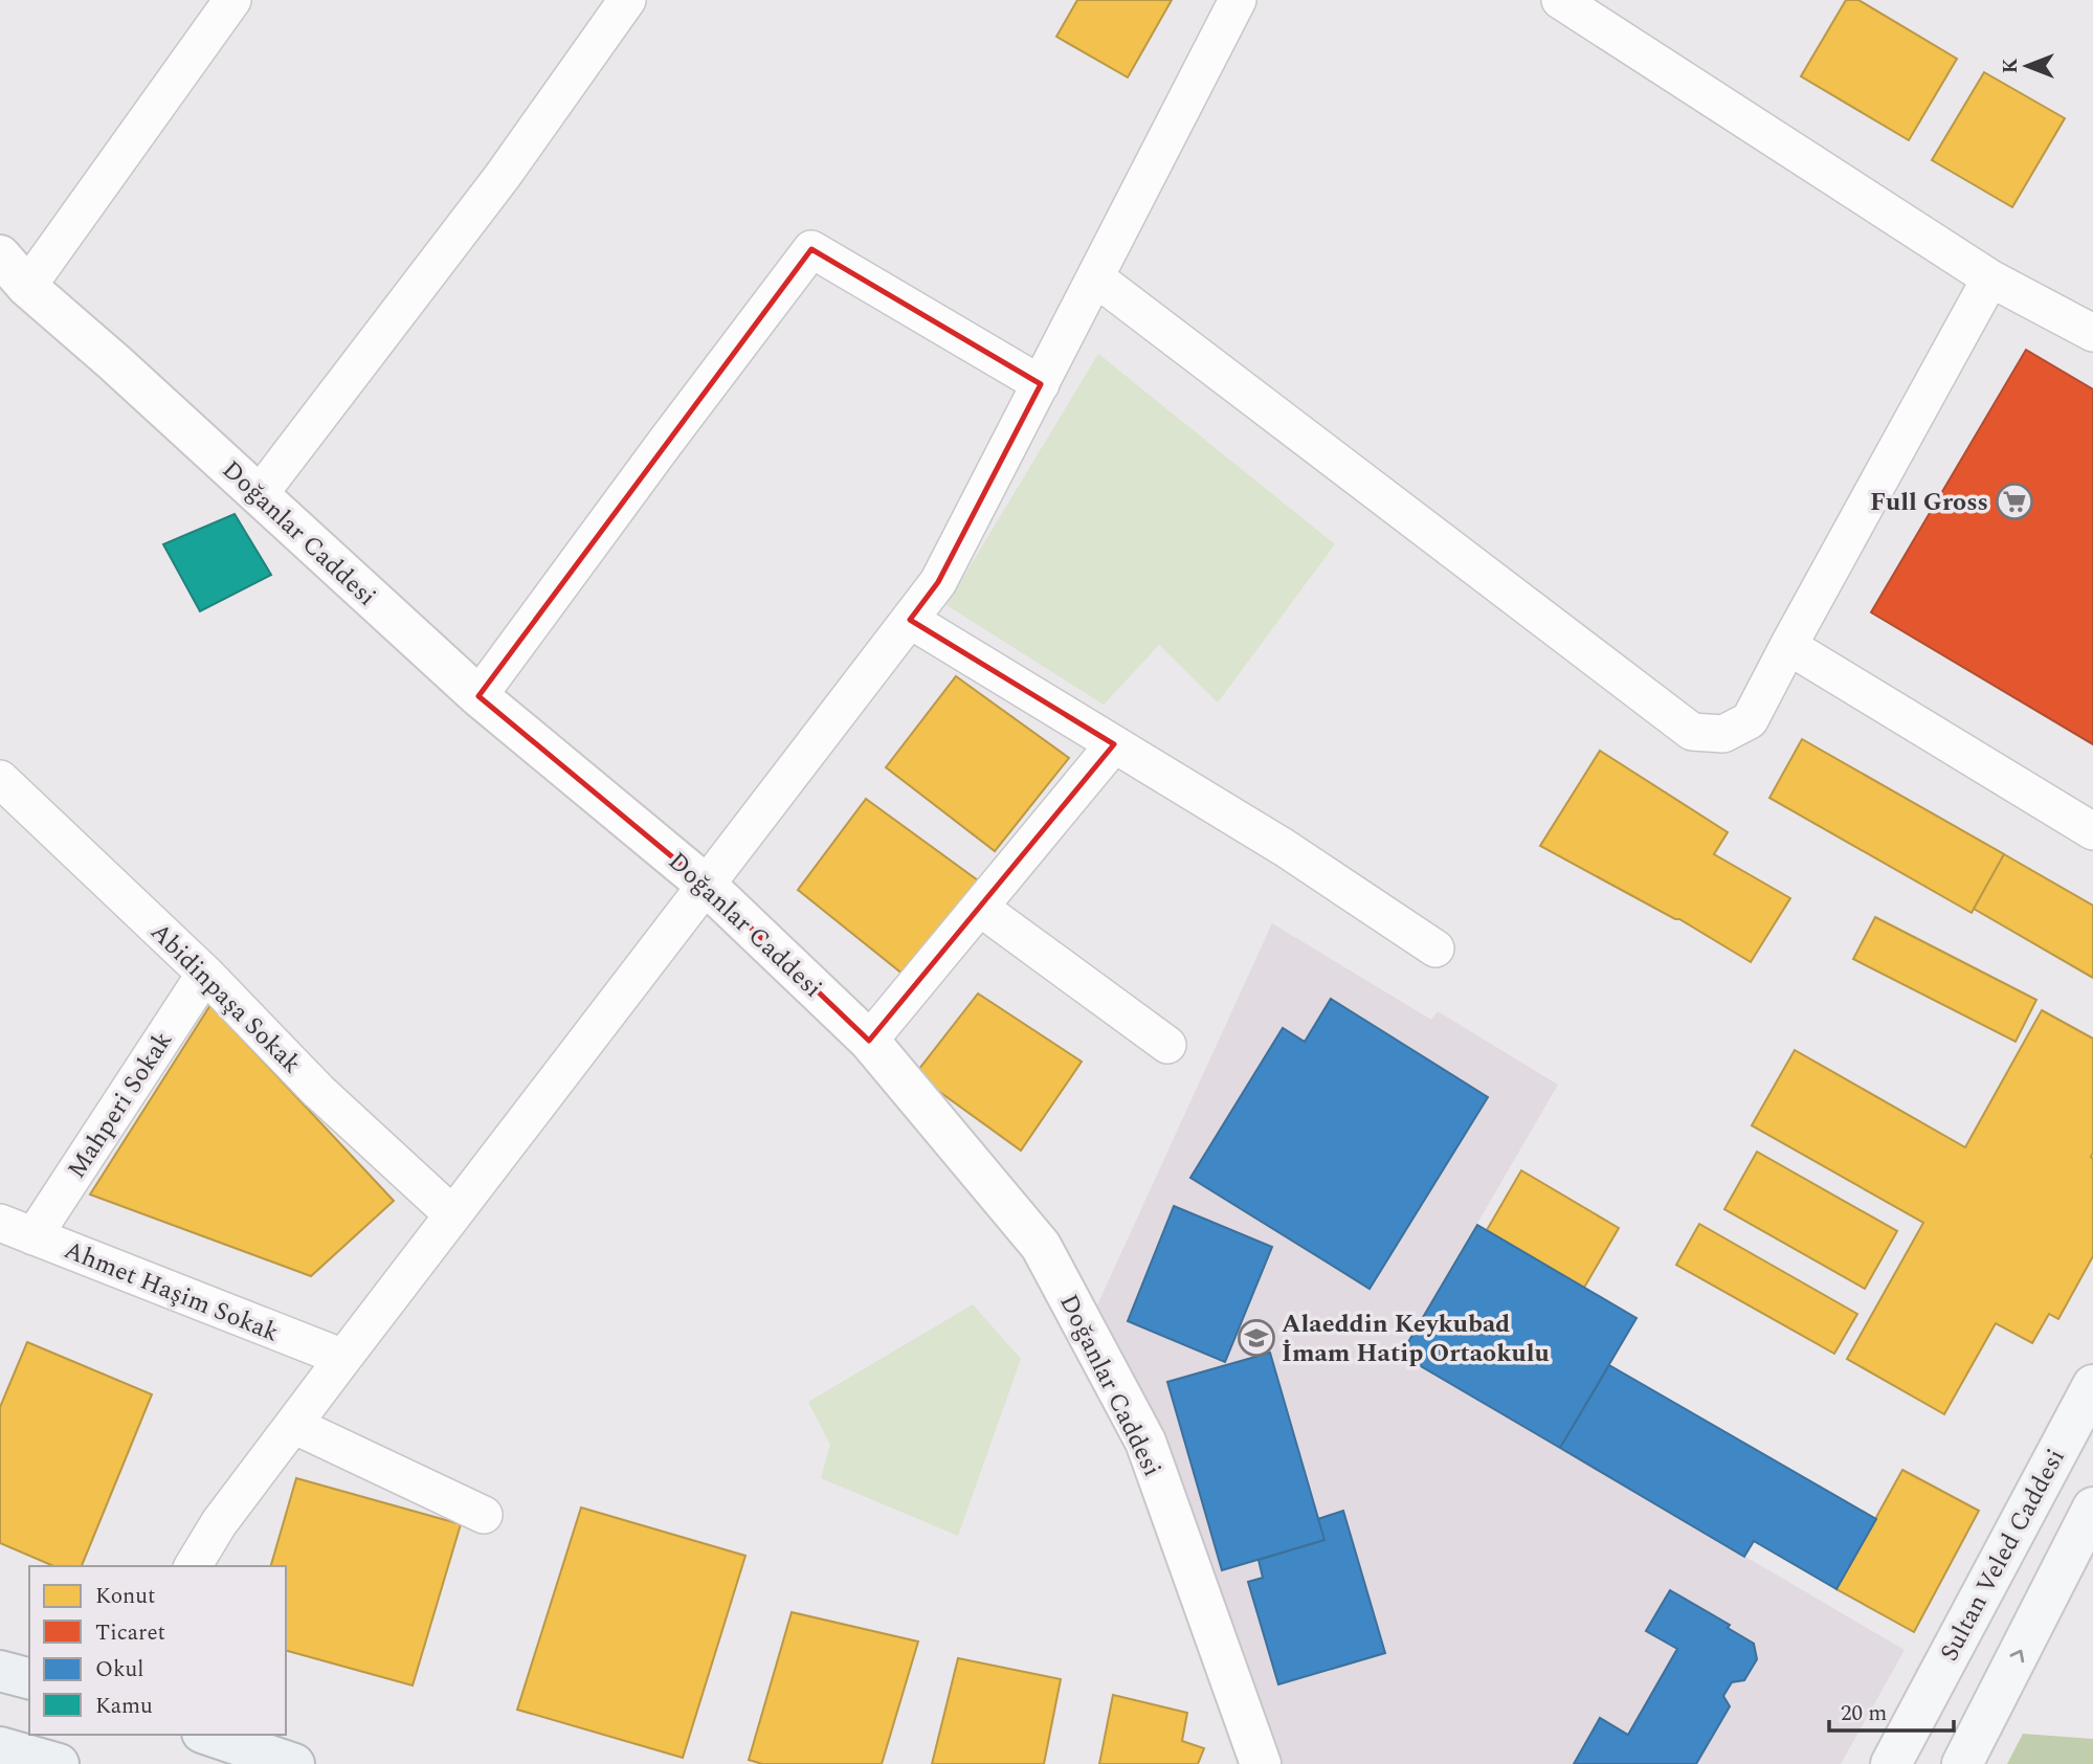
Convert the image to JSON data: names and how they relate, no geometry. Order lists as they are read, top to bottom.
{
  "streets": {
    "main road": ["Sultan Veled Caddesi"],
    "street": [
      "Doğanlar Caddesi",
      "Abidinpaşa Sokak",
      "Mahperi Sokak",
      "Ahmet Haşim Sokak"
    ]
  },
  "crossings": [
    ["Abidinpaşa Sokak", "Mahperi Sokak"],
    ["Mahperi Sokak", "Ahmet Haşim Sokak"]
  ],
  "places": {
    "supermarket": ["Full Gross"],
    "school or university": ["Alaeddin Keykubad İmam Hatip Ortaokulu"]
  },
  "legend": [
    "Konut",
    "Ticaret",
    "Okul",
    "Kamu"
  ],
  "scale_bar": "20 m",
  "north": "left"
}
